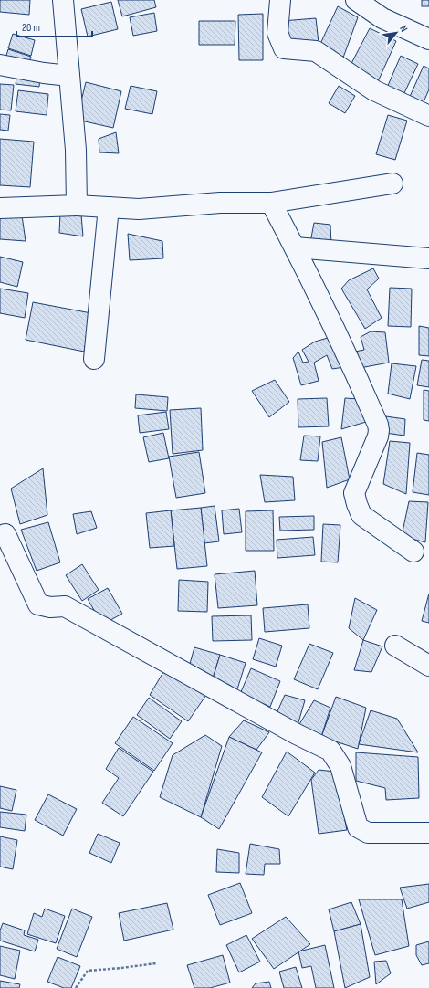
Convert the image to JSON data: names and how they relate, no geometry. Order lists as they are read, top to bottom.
{
  "scale_bar": "20 m",
  "north": "top right"
}
